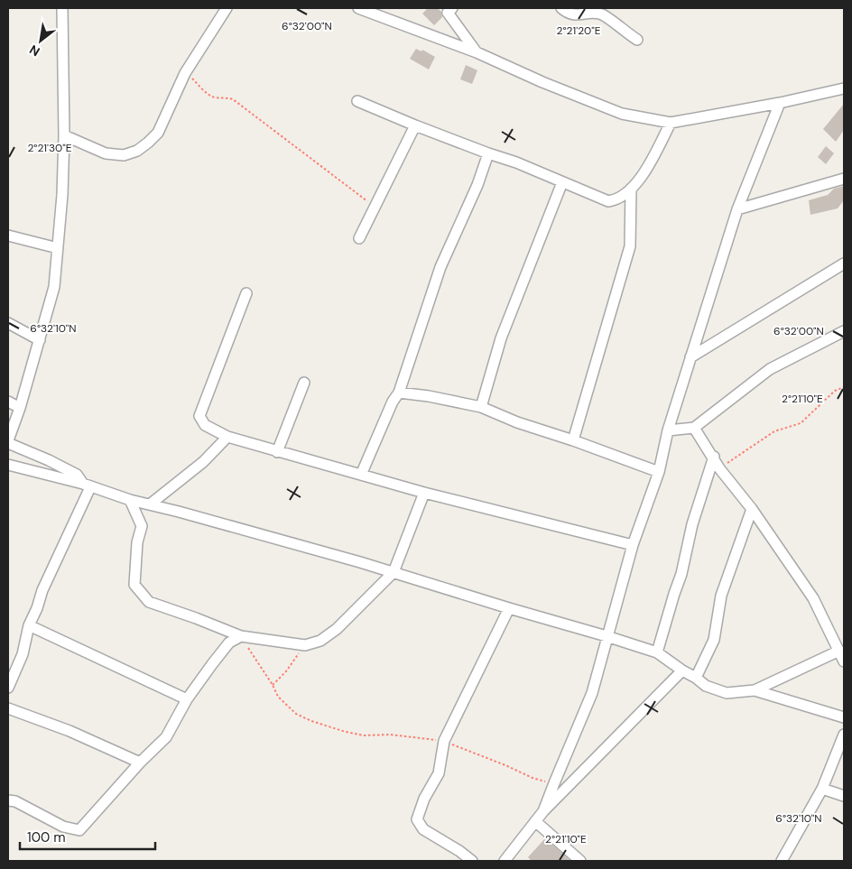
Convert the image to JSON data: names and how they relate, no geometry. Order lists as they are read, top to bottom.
{
  "scale_bar": "100 m",
  "north": "bottom left",
  "coordinates": [
    "6°32'00\"N",
    "2°21'20\"E",
    "2°21'30\"E",
    "6°32'10\"N",
    "2°21'10\"E"
  ]
}
